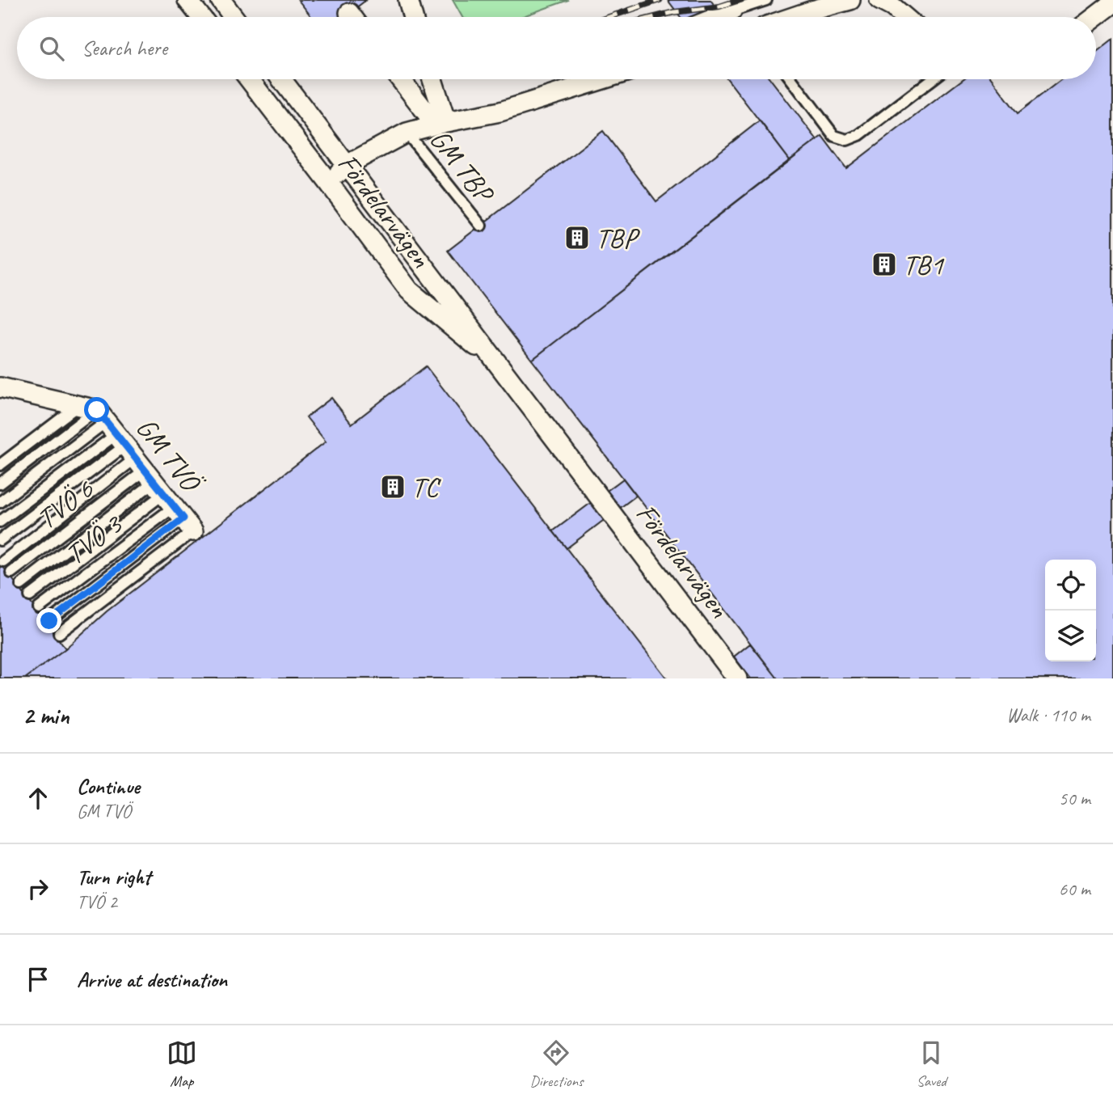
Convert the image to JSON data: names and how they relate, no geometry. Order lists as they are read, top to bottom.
{
  "streets": {
    "street": ["Fördelarvägen", "GM TVÖ"],
    "lane": ["GM TBP", "TVÖ 6", "TVÖ 3"]
  },
  "crossings": [
    ["GM TVÖ", "TVÖ 6"],
    ["GM TVÖ", "TVÖ 3"],
    ["TVÖ 6", "TVÖ 3"]
  ],
  "places": {
    "building": ["TBP", "TB1", "TC"]
  },
  "page": {
    "search": "Search here",
    "heading": ["2 min", "Walk · 110 m"],
    "list": [
      ["Continue", "GM TVÖ", "50 m"],
      ["Turn right", "TVÖ 2", "60 m"],
      "Arrive at destination"
    ],
    "nav": ["Map", "Directions", "Saved"]
  }
}
